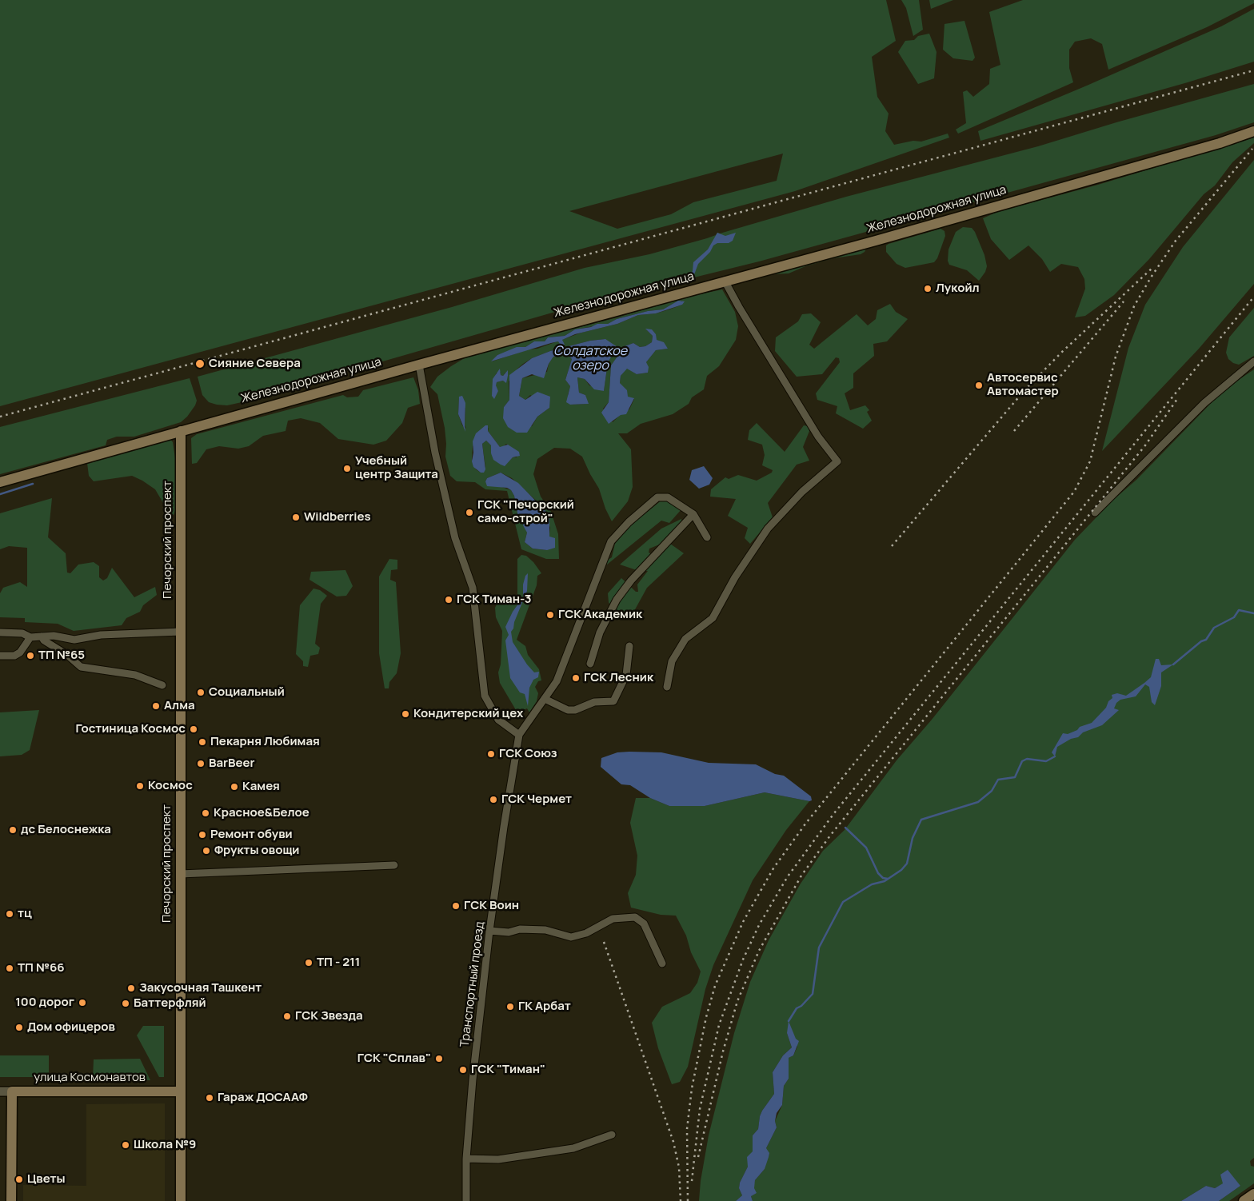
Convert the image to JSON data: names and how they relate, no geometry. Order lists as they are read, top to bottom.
{
  "streets": {
    "main road": ["Железнодорожная улица", "Печорский проспект", "улица Космонавтов"],
    "street": ["Транспортный проезд"]
  },
  "crossings": [
    ["Железнодорожная улица", "Печорский проспект"],
    ["Печорский проспект", "улица Космонавтов"]
  ],
  "water": ["Солдатское озеро"],
  "places": [
    "Лукойл",
    "Сияние Севера",
    "Автосервис Автомастер",
    "Учебный центр Защита",
    "ГСК \"Печорский само-строй\"",
    "Wildberries",
    "ГСК Тиман-3",
    "ГСК Академик",
    "ТП №65",
    "ГСК Лесник",
    "Социальный",
    "Алма",
    "Кондитерский цех",
    "Гостиница Космос",
    "Пекарня Любимая",
    "ГСК Союз",
    "BarBeer",
    "Космос",
    "Камея",
    "ГСК Чермет",
    "Красное&Белое",
    "дс Белоснежка",
    "Ремонт обуви",
    "Фрукты овощи",
    "ГСК Воин",
    "тц",
    "ТП - 211",
    "ТП №66",
    "Закусочная Ташкент",
    "100 дорог",
    "Баттерфляй",
    "ГК Арбат",
    "ГСК Звезда",
    "Дом офицеров",
    "ГСК \"Сплав\"",
    "ГСК \"Тиман\"",
    "Гараж ДОСААФ",
    "Школа №9",
    "Цветы"
  ]
}
